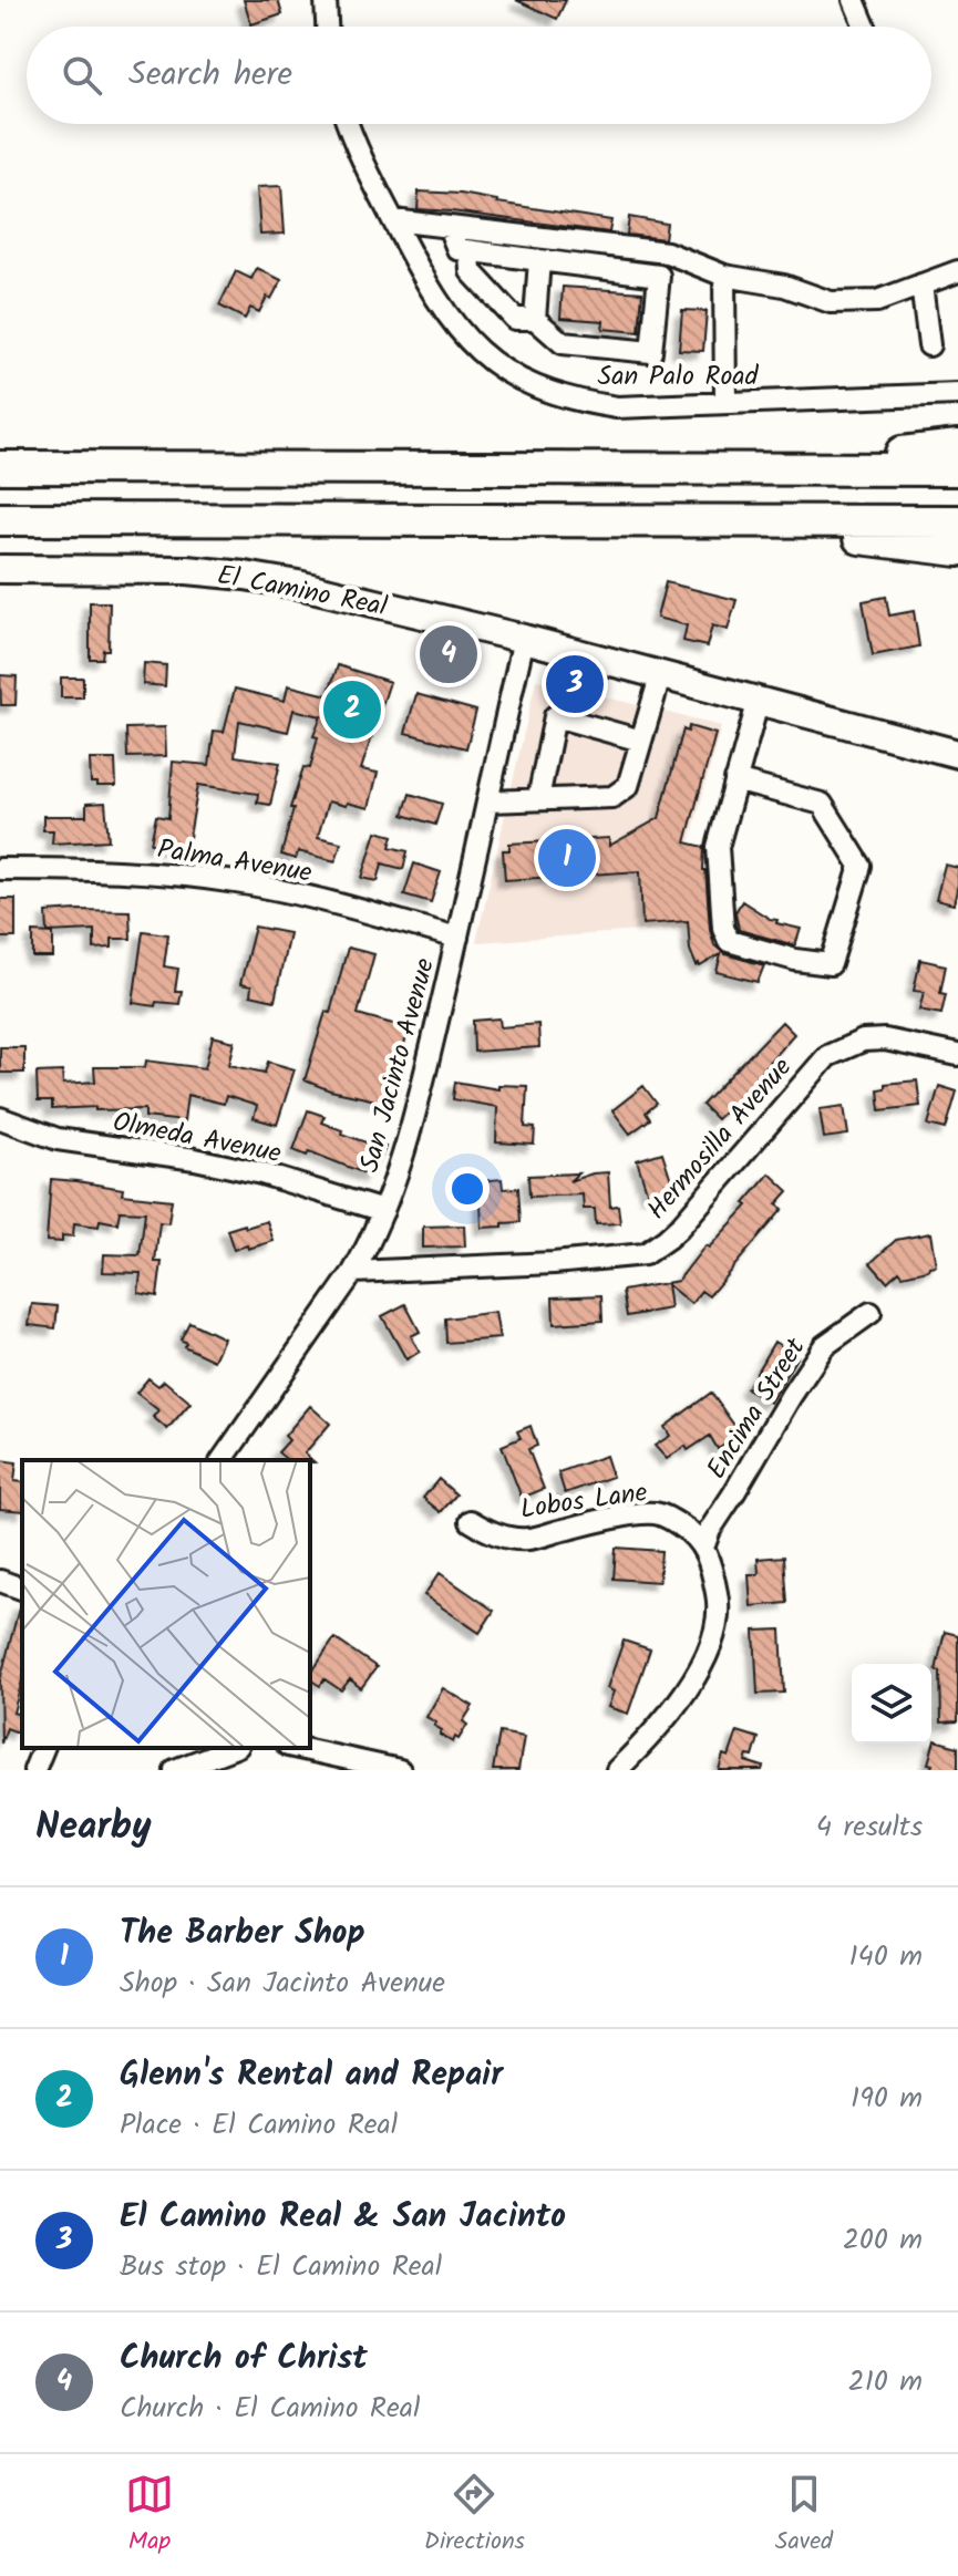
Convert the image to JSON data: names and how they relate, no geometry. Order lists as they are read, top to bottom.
{
  "streets": {
    "highway": ["El Camino Real"],
    "street": [
      "San Palo Road",
      "Palma Avenue",
      "San Jacinto Avenue",
      "Olmeda Avenue",
      "Hermosilla Avenue",
      "Encima Street",
      "Lobos Lane"
    ]
  },
  "crossings": [
    ["El Camino Real", "San Jacinto Avenue"],
    ["Palma Avenue", "San Jacinto Avenue"],
    ["San Jacinto Avenue", "Olmeda Avenue"],
    ["San Jacinto Avenue", "Hermosilla Avenue"],
    ["Encima Street", "Lobos Lane"]
  ],
  "page": {
    "search": "Search here",
    "pins": [
      "4",
      "3",
      "2",
      "1"
    ],
    "heading": ["Nearby", "4 results"],
    "list": [
      {
        "mark": "1",
        "name": "The Barber Shop",
        "note": "Shop · San Jacinto Avenue",
        "value": "140 m"
      },
      {
        "mark": "2",
        "name": "Glenn's Rental and Repair",
        "note": "Place · El Camino Real",
        "value": "190 m"
      },
      {
        "mark": "3",
        "name": "El Camino Real & San Jacinto",
        "note": "Bus stop · El Camino Real",
        "value": "200 m"
      },
      {
        "mark": "4",
        "name": "Church of Christ",
        "note": "Church · El Camino Real",
        "value": "210 m"
      }
    ],
    "nav": ["Map", "Directions", "Saved"]
  }
}
